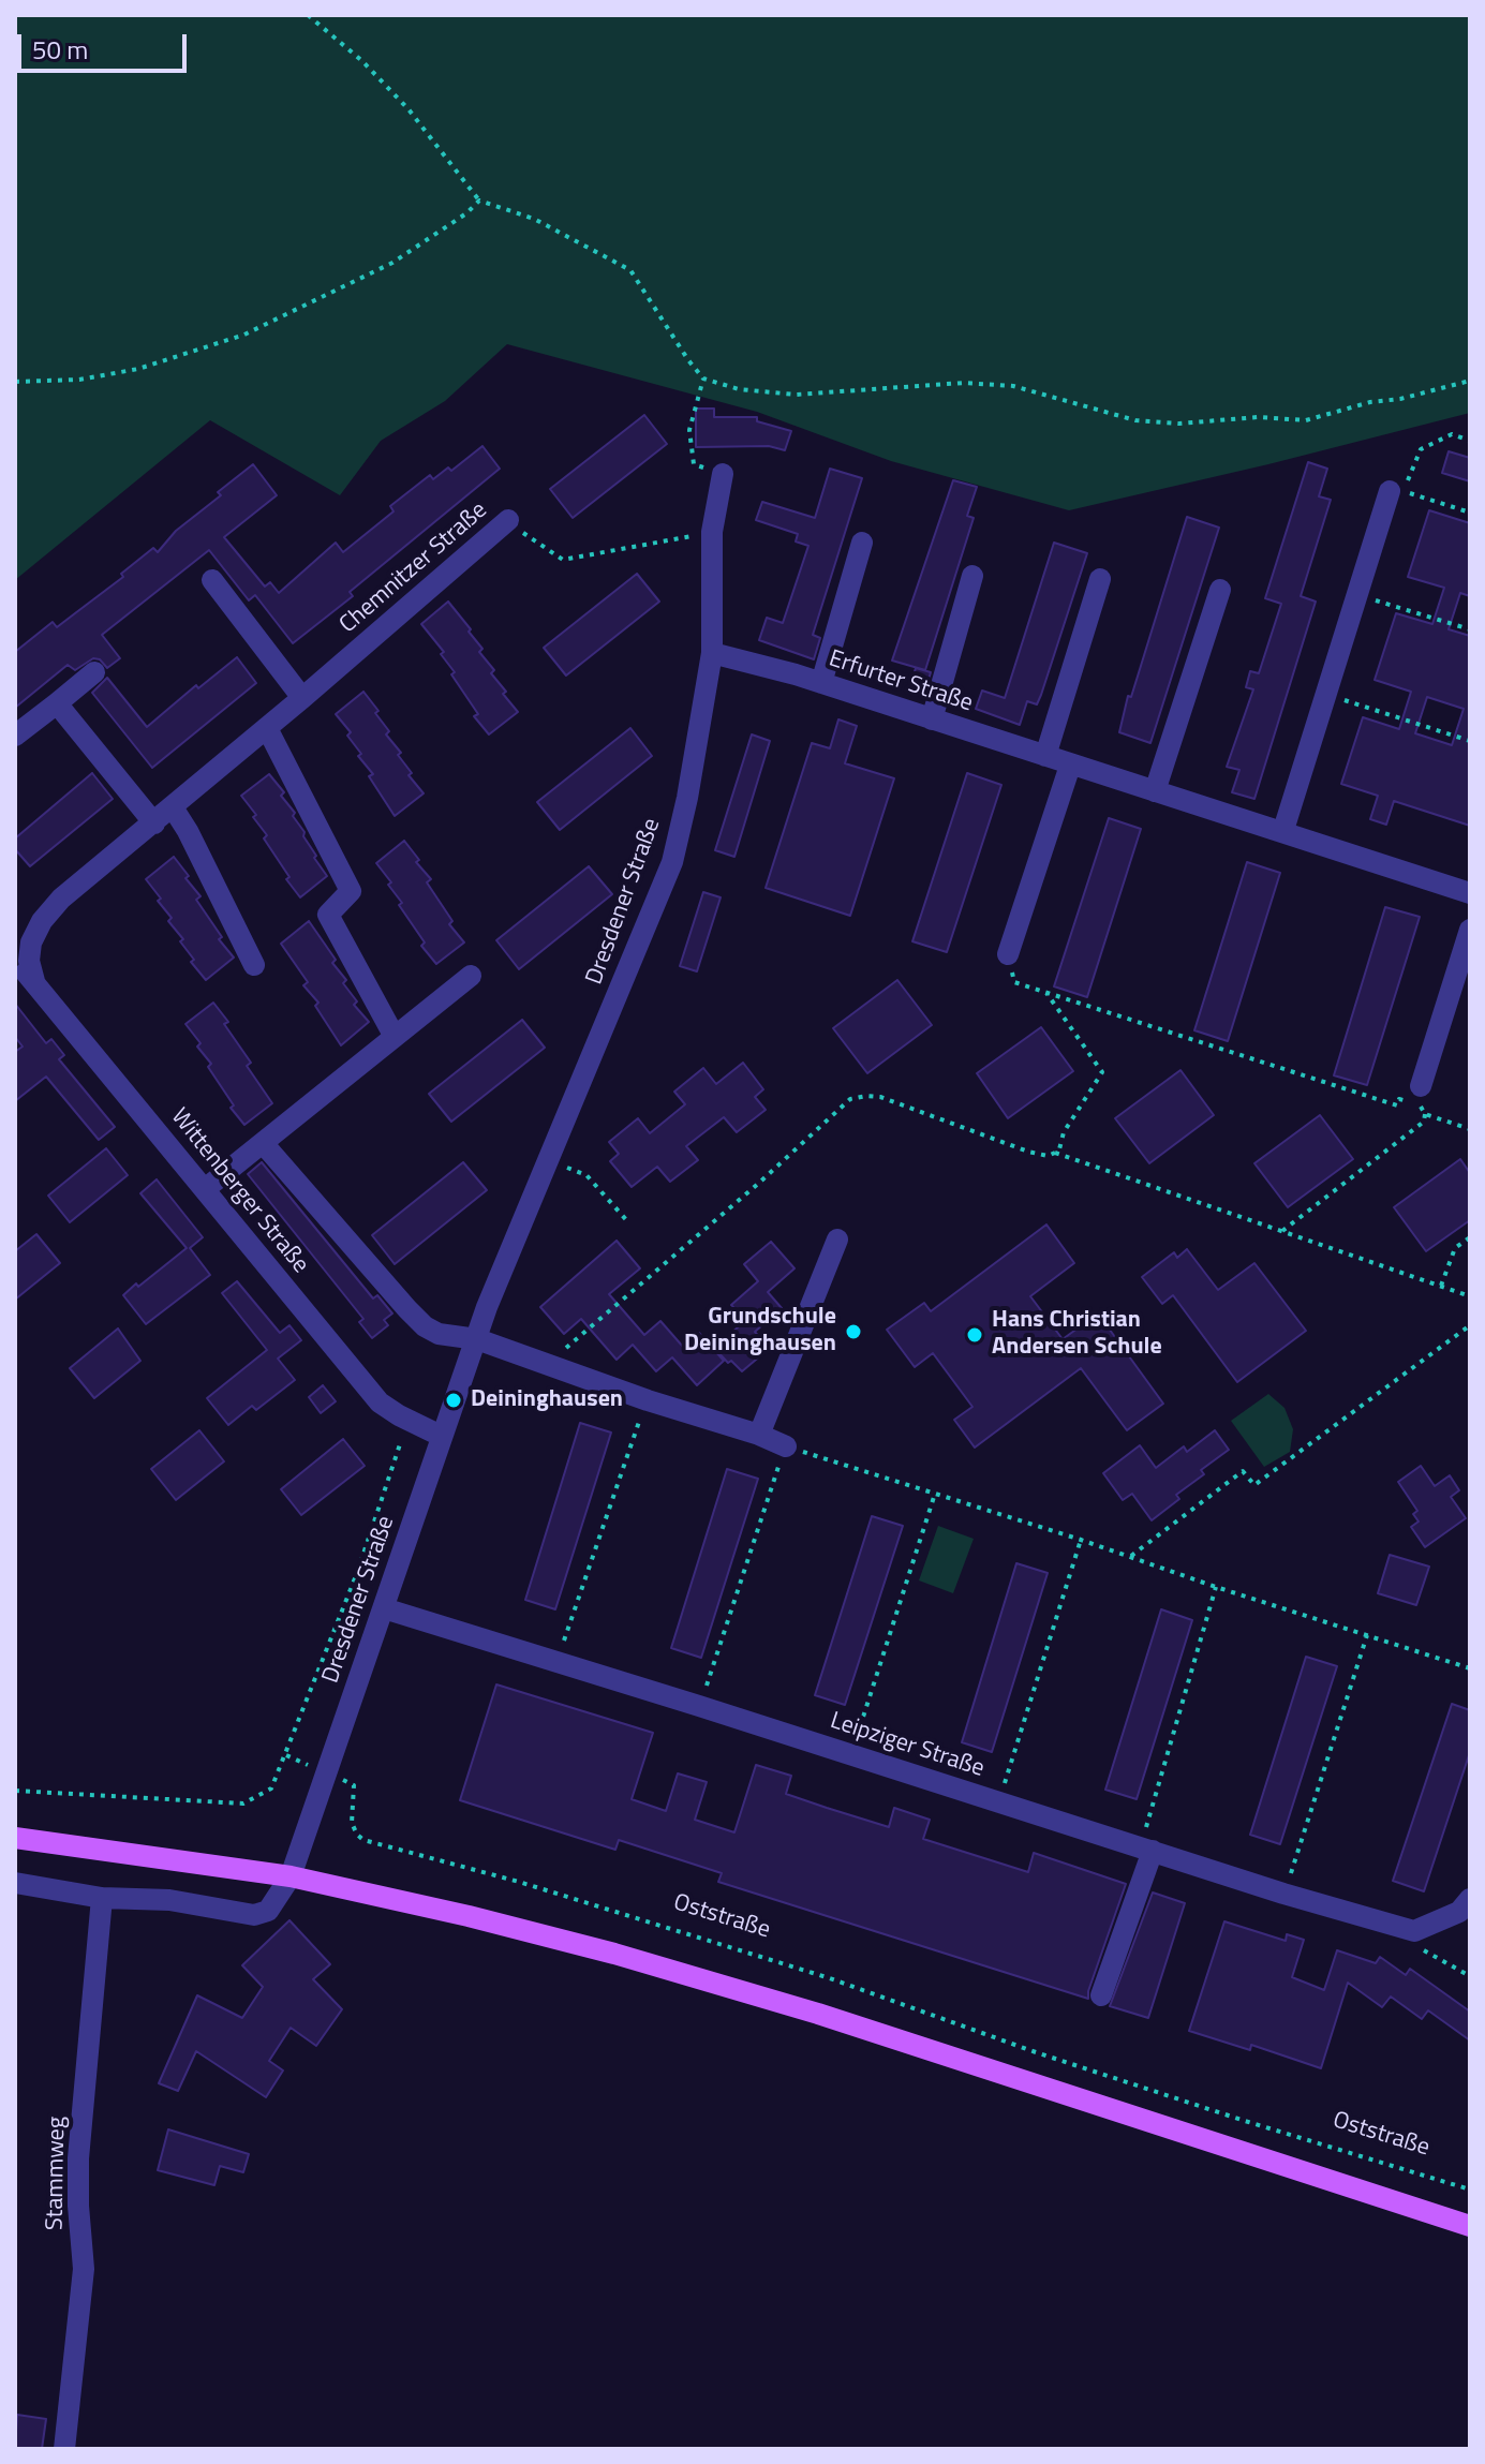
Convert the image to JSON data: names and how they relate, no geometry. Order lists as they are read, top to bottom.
{
  "streets": {
    "street": [
      "Chemnitzer Straße",
      "Erfurter Straße",
      "Dresdener Straße",
      "Wittenberger Straße",
      "Leipziger Straße",
      "Stammweg"
    ],
    "path": ["Oststraße"]
  },
  "crossings": [
    ["Chemnitzer Straße", "Dresdener Straße"],
    ["Chemnitzer Straße", "Wittenberger Straße"],
    ["Erfurter Straße", "Dresdener Straße"],
    ["Dresdener Straße", "Wittenberger Straße"],
    ["Dresdener Straße", "Leipziger Straße"],
    ["Dresdener Straße", "Oststraße"]
  ],
  "places": ["Grundschule Deininghausen", "Hans Christian Andersen Schule", "Deininghausen"],
  "scale_bar": "50 m"
}
